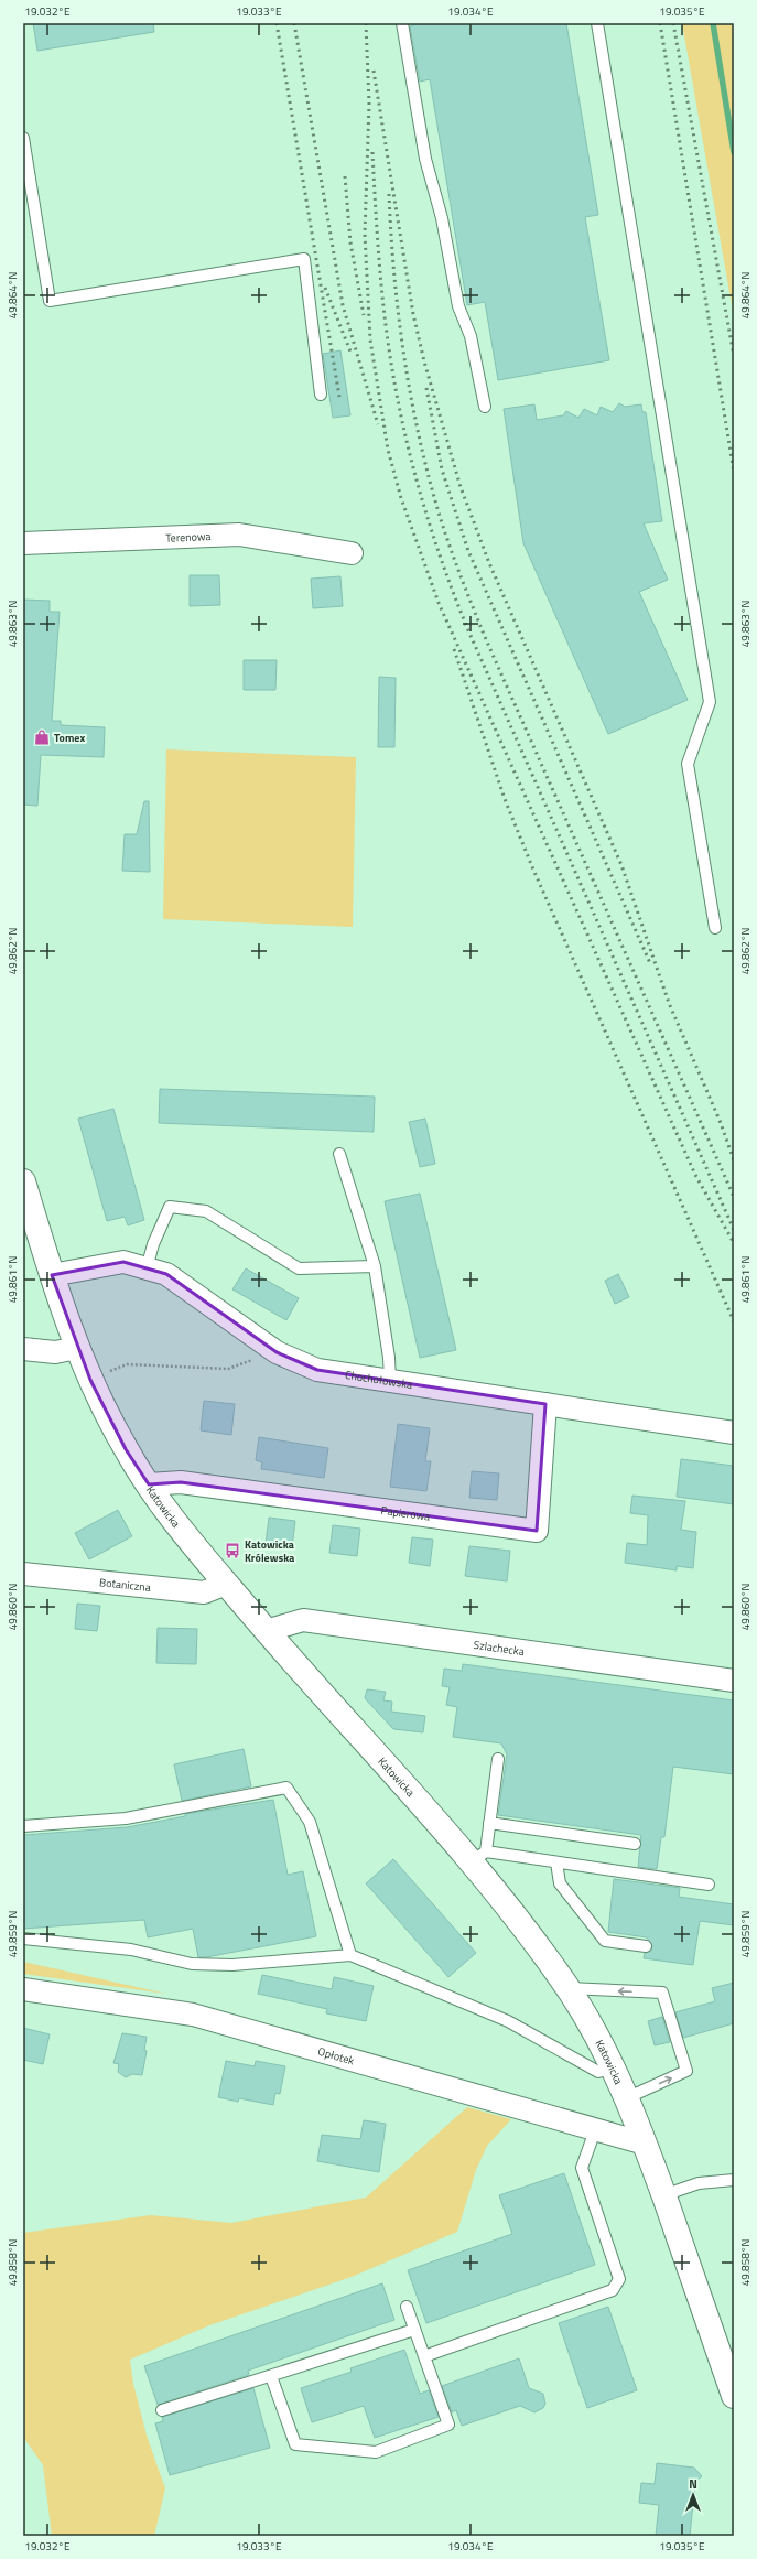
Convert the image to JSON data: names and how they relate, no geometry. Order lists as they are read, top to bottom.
{
  "streets": {
    "street": [
      "Terenowa",
      "Chochołowska",
      "Katowicka",
      "Papierowa",
      "Botaniczna",
      "Szlachecka",
      "Opłotek"
    ]
  },
  "crossings": [
    ["Chochołowska", "Katowicka"],
    ["Chochołowska", "Papierowa"],
    ["Katowicka", "Papierowa"],
    ["Katowicka", "Botaniczna"],
    ["Katowicka", "Szlachecka"],
    ["Katowicka", "Opłotek"]
  ],
  "places": {
    "shop": ["Tomex"],
    "bus stop": ["Katowicka Królewska"]
  },
  "north": "top",
  "coordinates": [
    "19.032°E",
    "19.033°E",
    "19.034°E",
    "19.035°E",
    "49.864°N",
    "49.863°N",
    "49.862°N",
    "49.861°N",
    "49.860°N",
    "49.859°N",
    "49.858°N"
  ]
}
